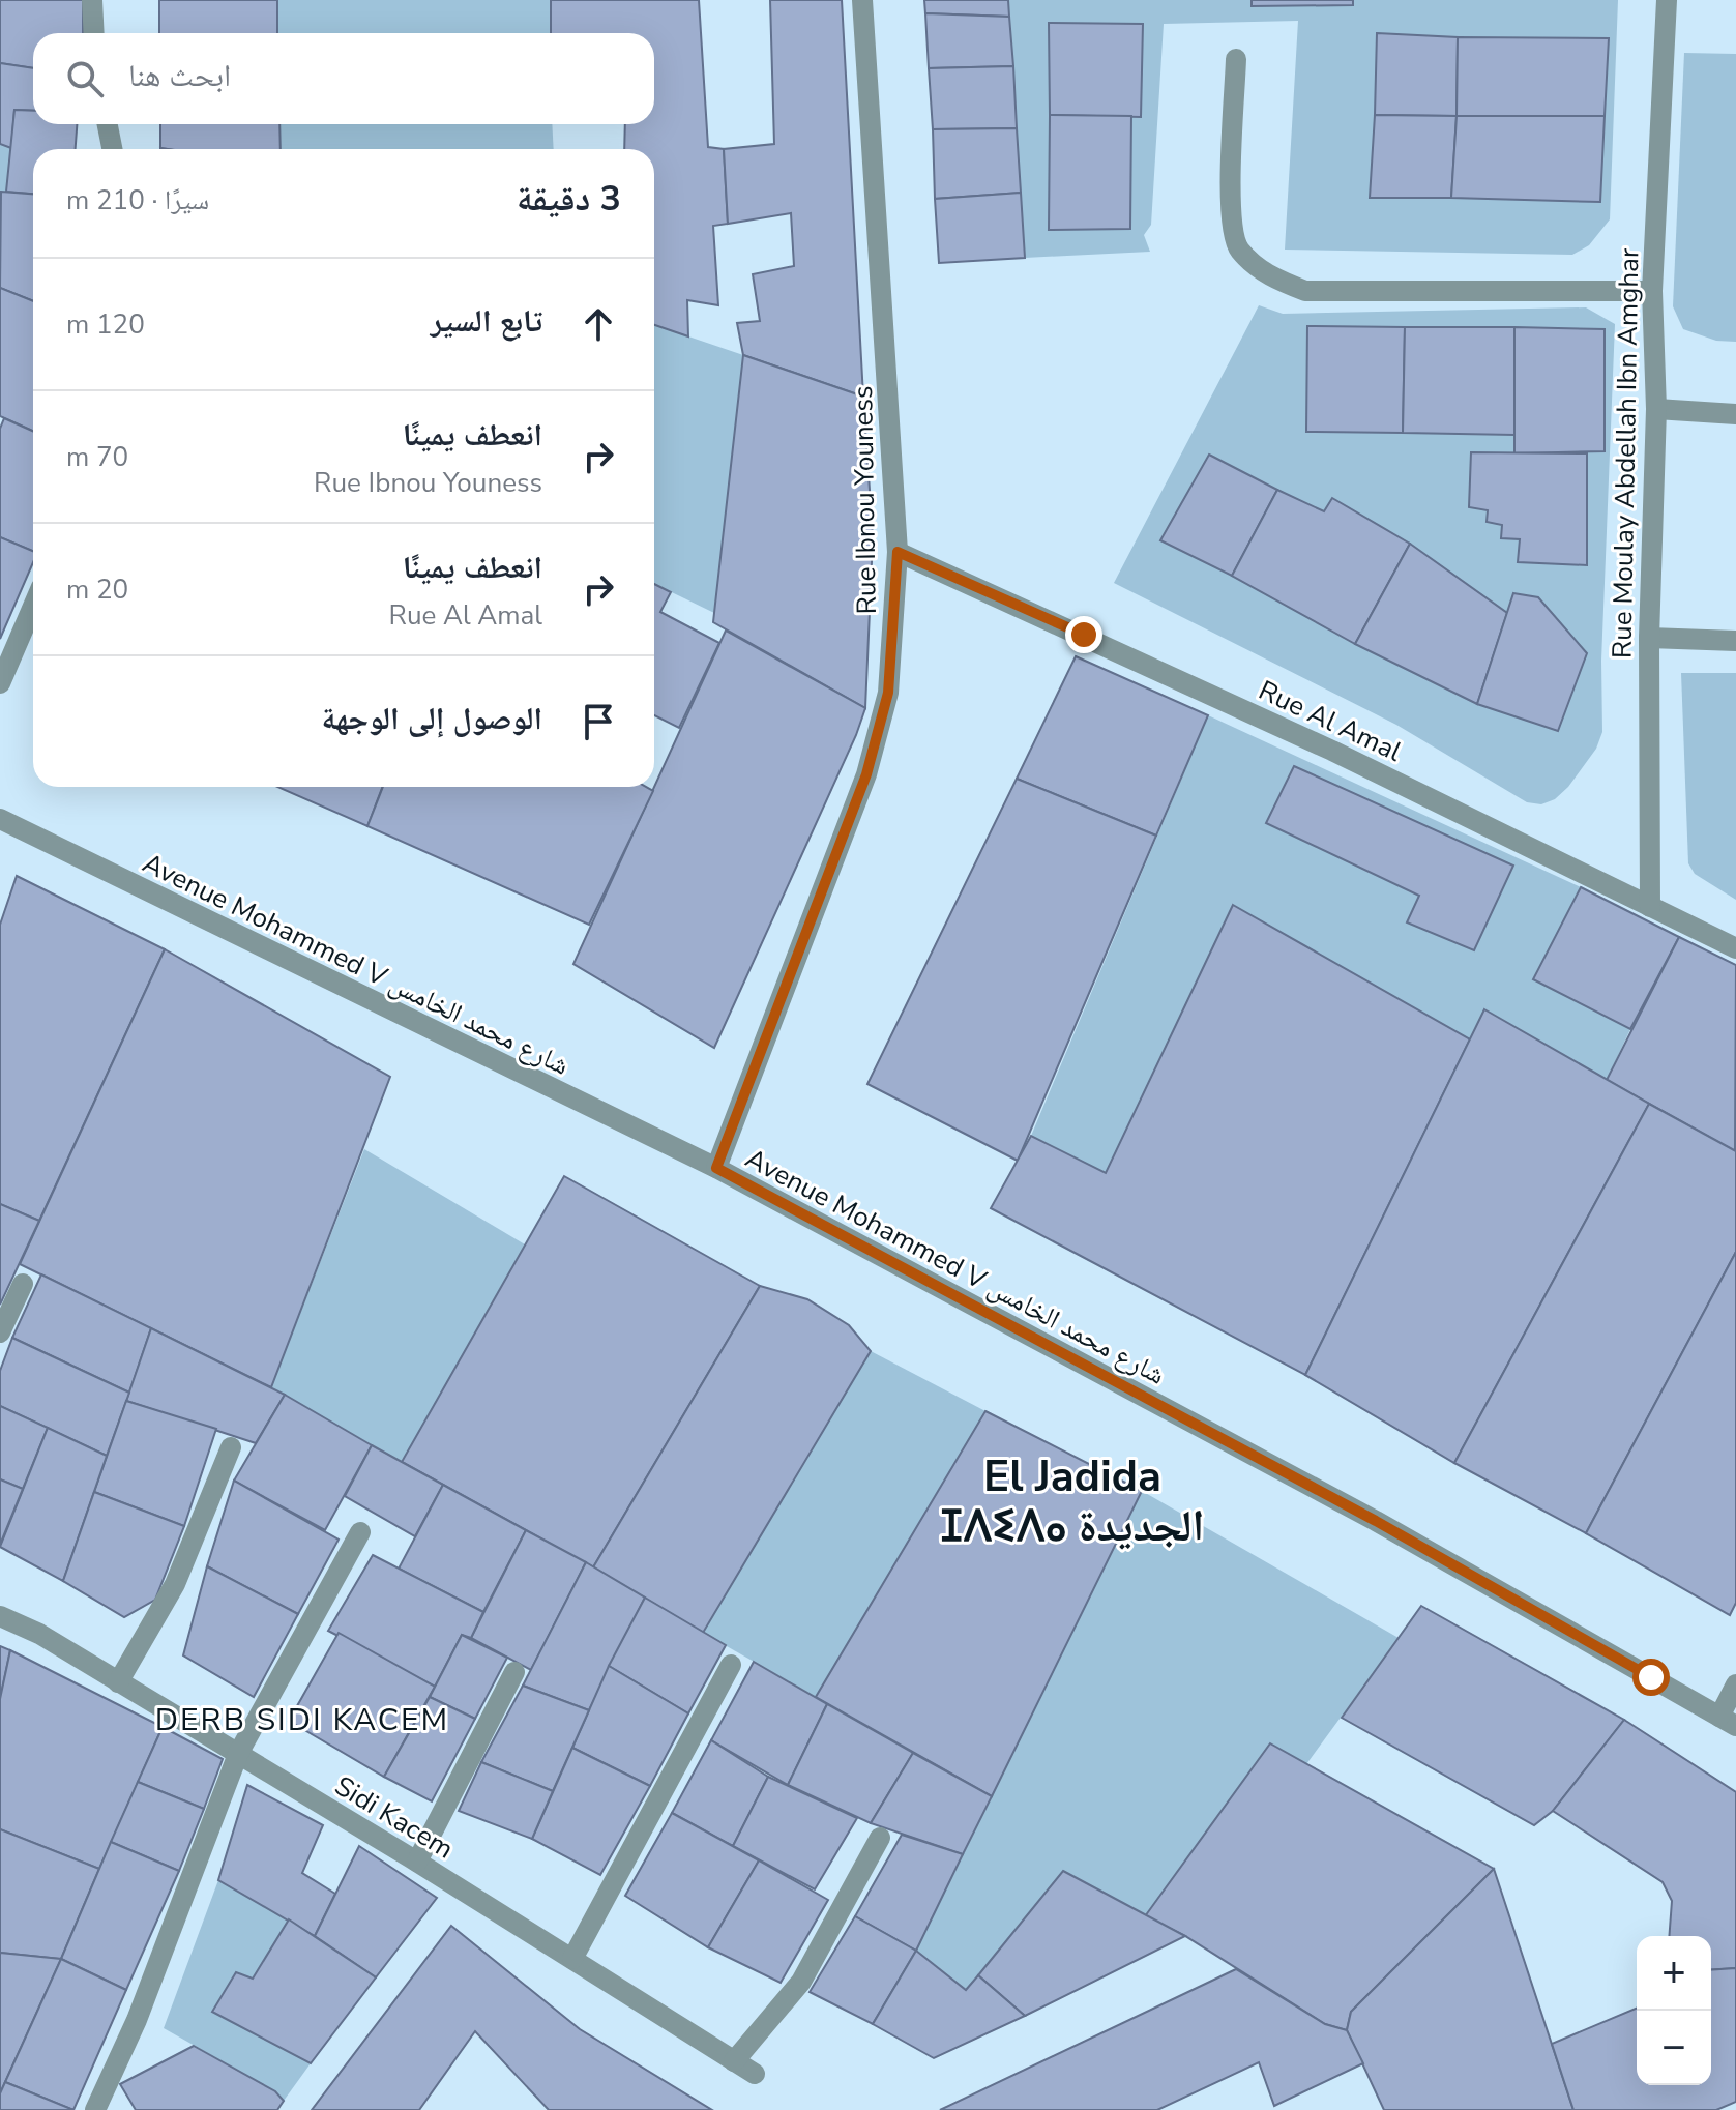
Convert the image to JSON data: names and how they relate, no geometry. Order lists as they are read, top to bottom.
{
  "streets": {
    "street": [
      "Rue Moulay Abdellah Ibn Amghar",
      "Rue Ibnou Youness",
      "Rue Al Amal",
      "Avenue Mohammed V شارع محمد الخامس",
      "Sidi Kacem"
    ]
  },
  "crossings": [
    ["Rue Moulay Abdellah Ibn Amghar", "Rue Al Amal"],
    ["Rue Ibnou Youness", "Rue Al Amal"],
    ["Rue Ibnou Youness", "Avenue Mohammed V شارع محمد الخامس"]
  ],
  "districts": ["El Jadida ⵊⴷⵉⴷⴰ الجديدة", "DERB SIDI KACEM"],
  "page": {
    "search": "ابحث هنا",
    "heading": ["3 دقيقة", "سيرًا · 210 m"],
    "list": [
      ["تابع السير", "120 m"],
      ["انعطف يمينًا", "Rue Ibnou Youness", "70 m"],
      ["انعطف يمينًا", "Rue Al Amal", "20 m"],
      "الوصول إلى الوجهة"
    ],
    "map_buttons": ["+", "−"]
  }
}
